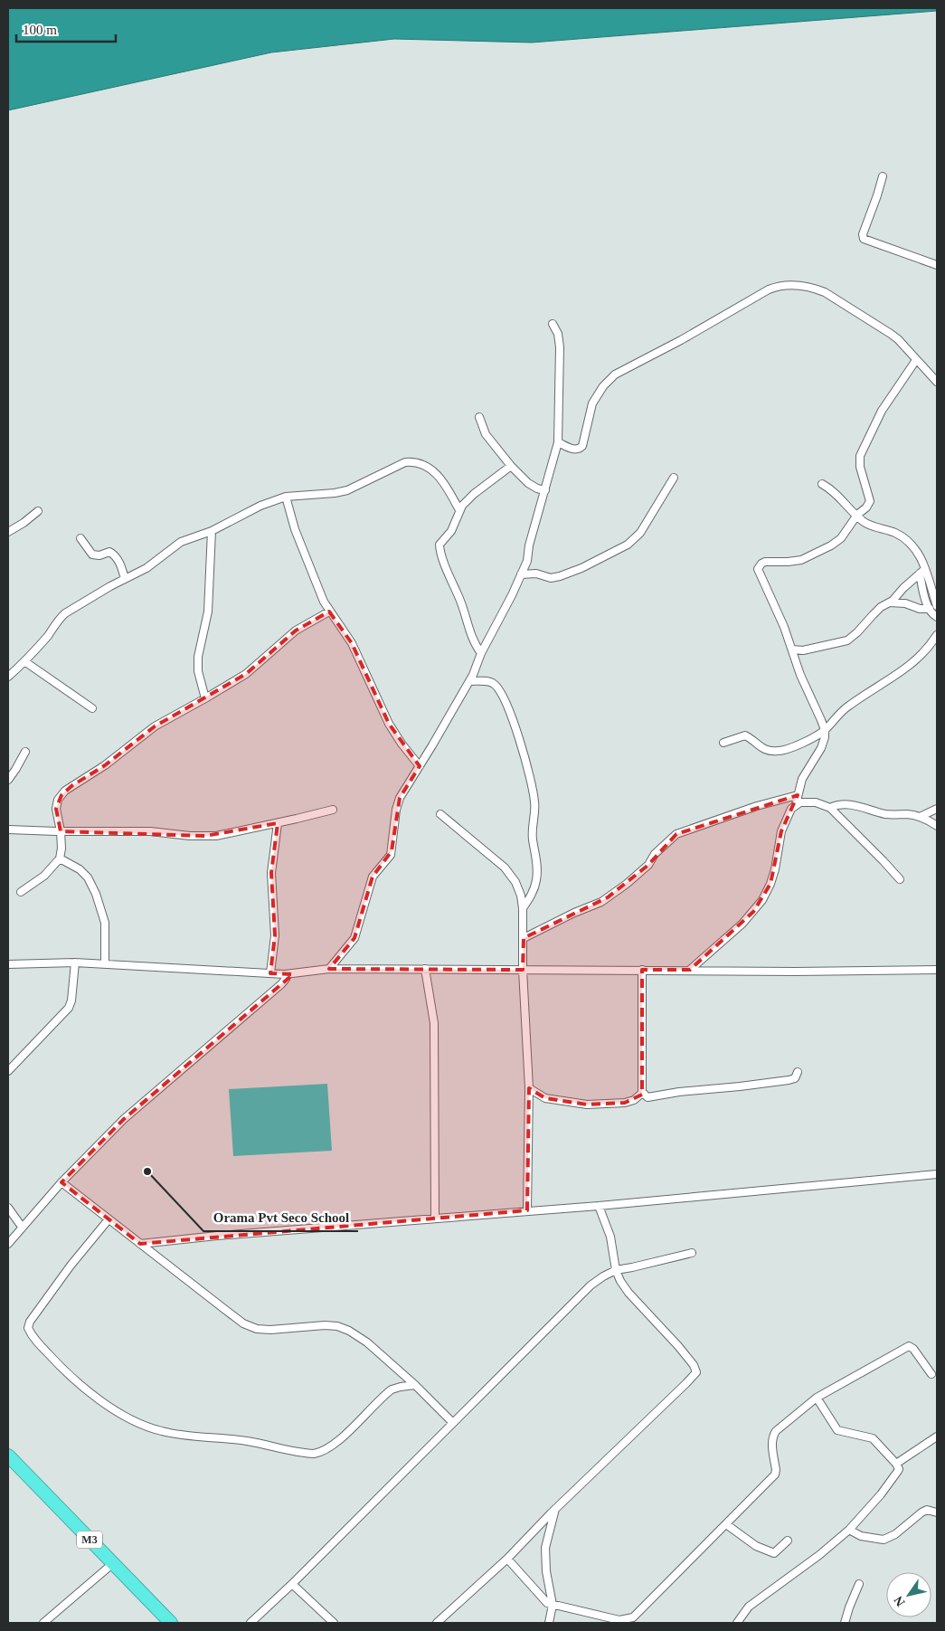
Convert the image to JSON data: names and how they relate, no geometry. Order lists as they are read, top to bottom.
{
  "streets": {
    "highway": ["M3"]
  },
  "places": ["Orama Pvt Seco School"],
  "scale_bar": "100 m",
  "north": "bottom left"
}
